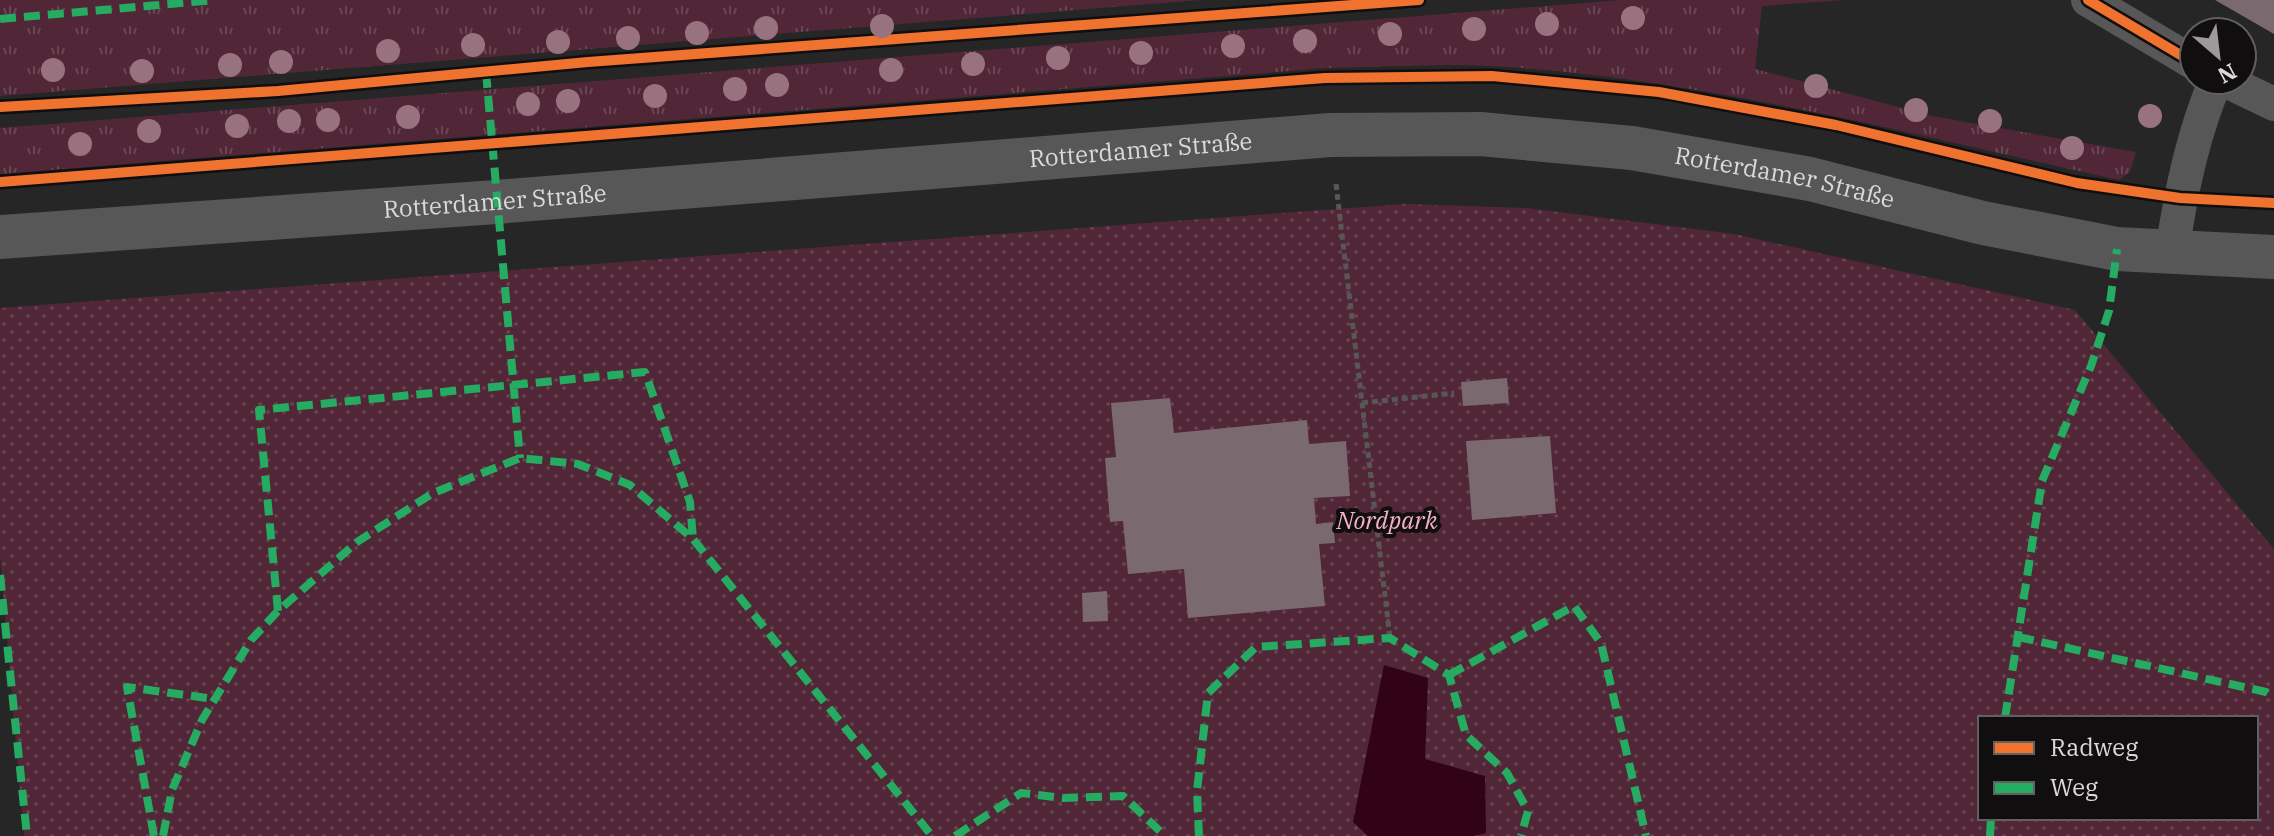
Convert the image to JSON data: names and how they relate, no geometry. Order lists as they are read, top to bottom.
{
  "streets": {
    "street": ["Rotterdamer Straße"]
  },
  "parks": ["Nordpark"],
  "legend": ["Radweg", "Weg"],
  "north": "bottom right"
}
